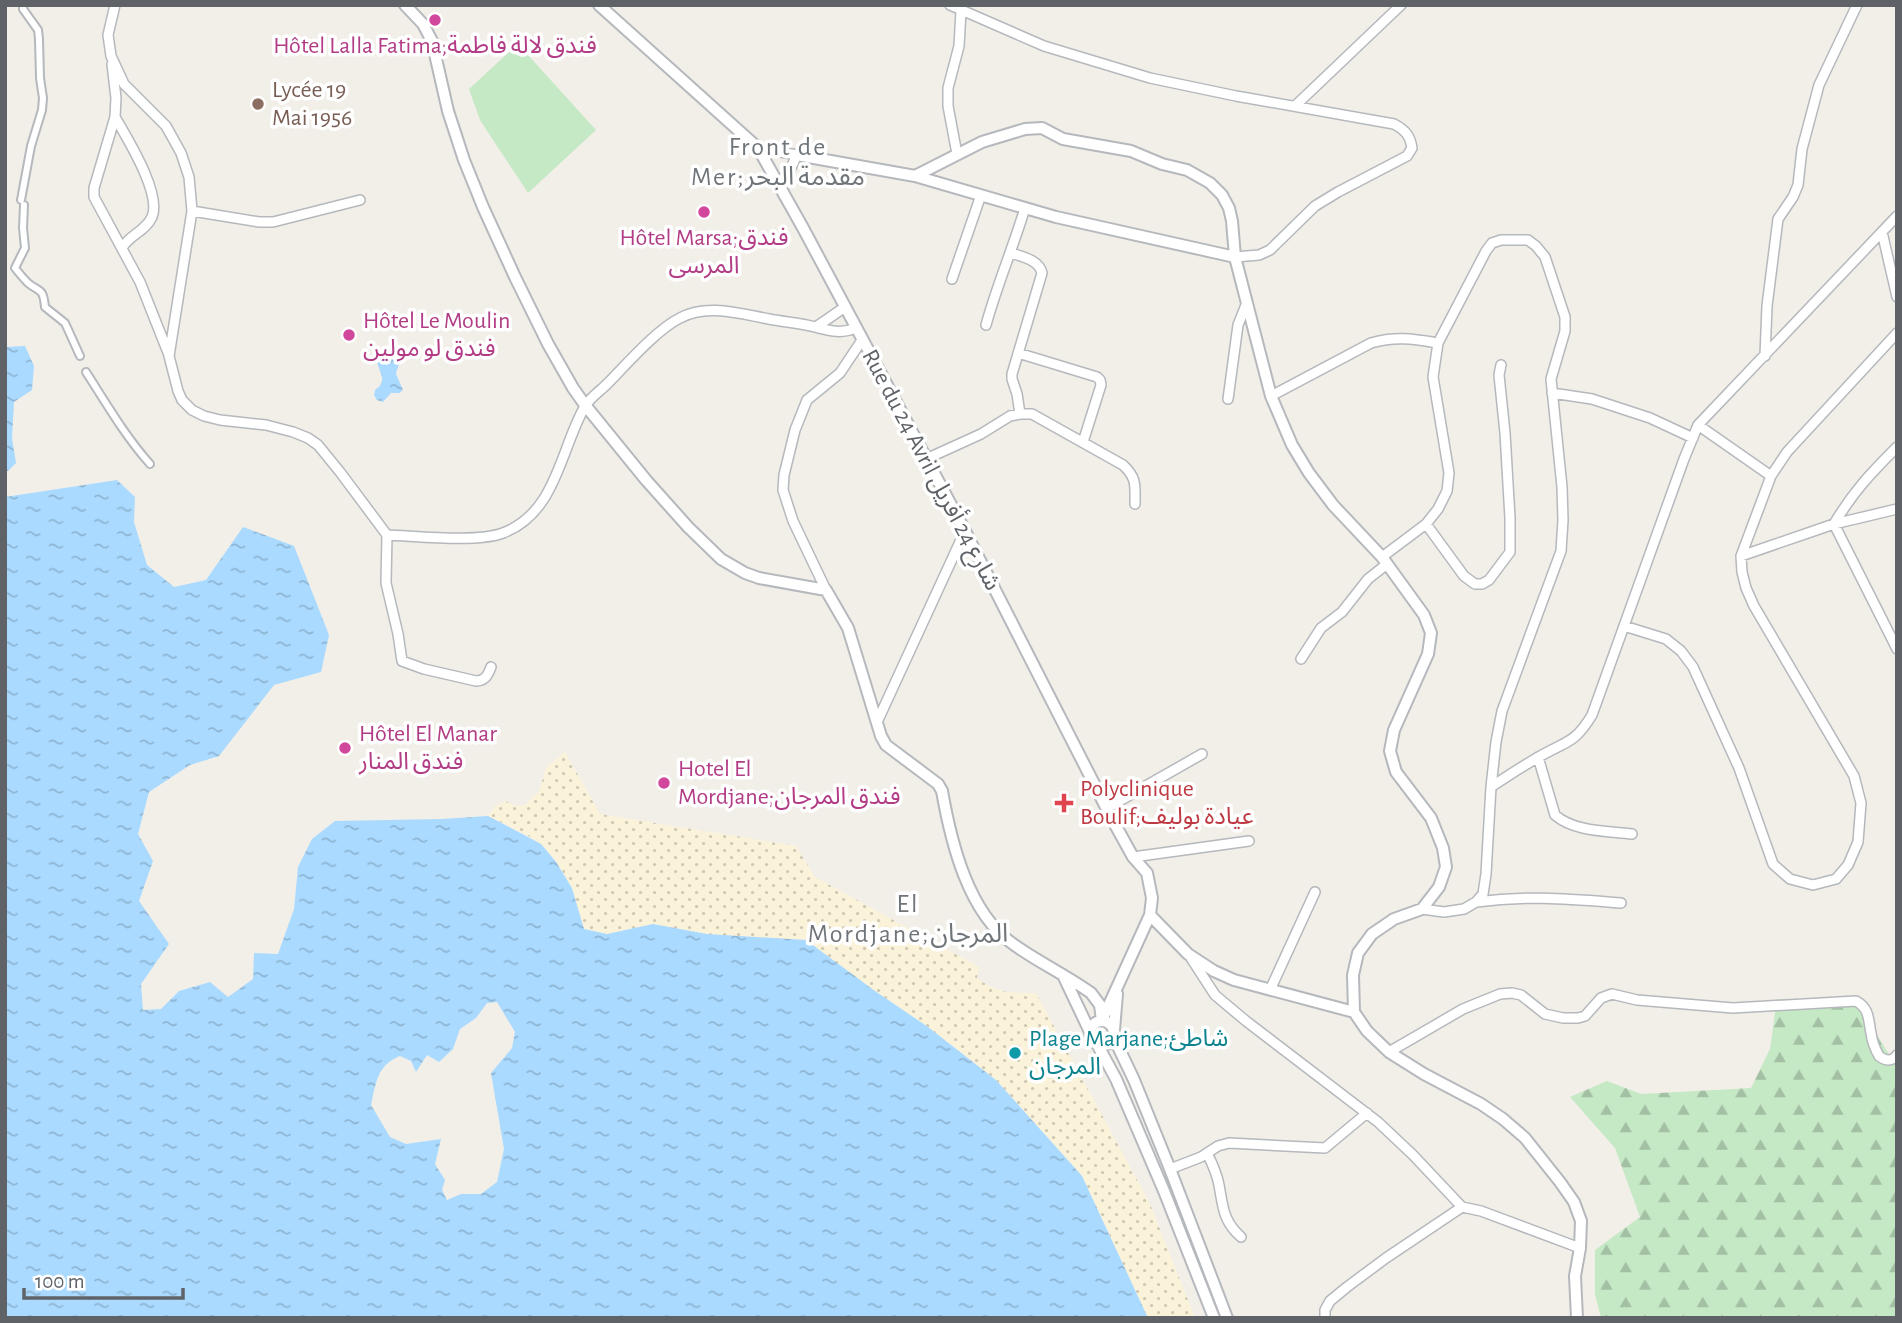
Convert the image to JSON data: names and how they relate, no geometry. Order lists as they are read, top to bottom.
{
  "streets": {
    "street": ["Rue du 24 Avril شارع 24 أفريل"]
  },
  "districts": ["Front de Mer;مقدمة البحر", "El Mordjane;المرجان"],
  "places": {
    "other": [
      "Hôtel Lalla Fatima;فندق لالة فاطمة",
      "Lycée 19 Mai 1956",
      "Hôtel Marsa;فندق المرسى",
      "Hôtel Le Moulin فندق لو مولين",
      "Hôtel El Manar فندق المنار",
      "Hotel El Mordjane;فندق المرجان",
      "Plage Marjane;شاطئ المرجان"
    ],
    "health": ["Polyclinique Boulif;عيادة بوليف"]
  },
  "scale_bar": "100 m"
}
